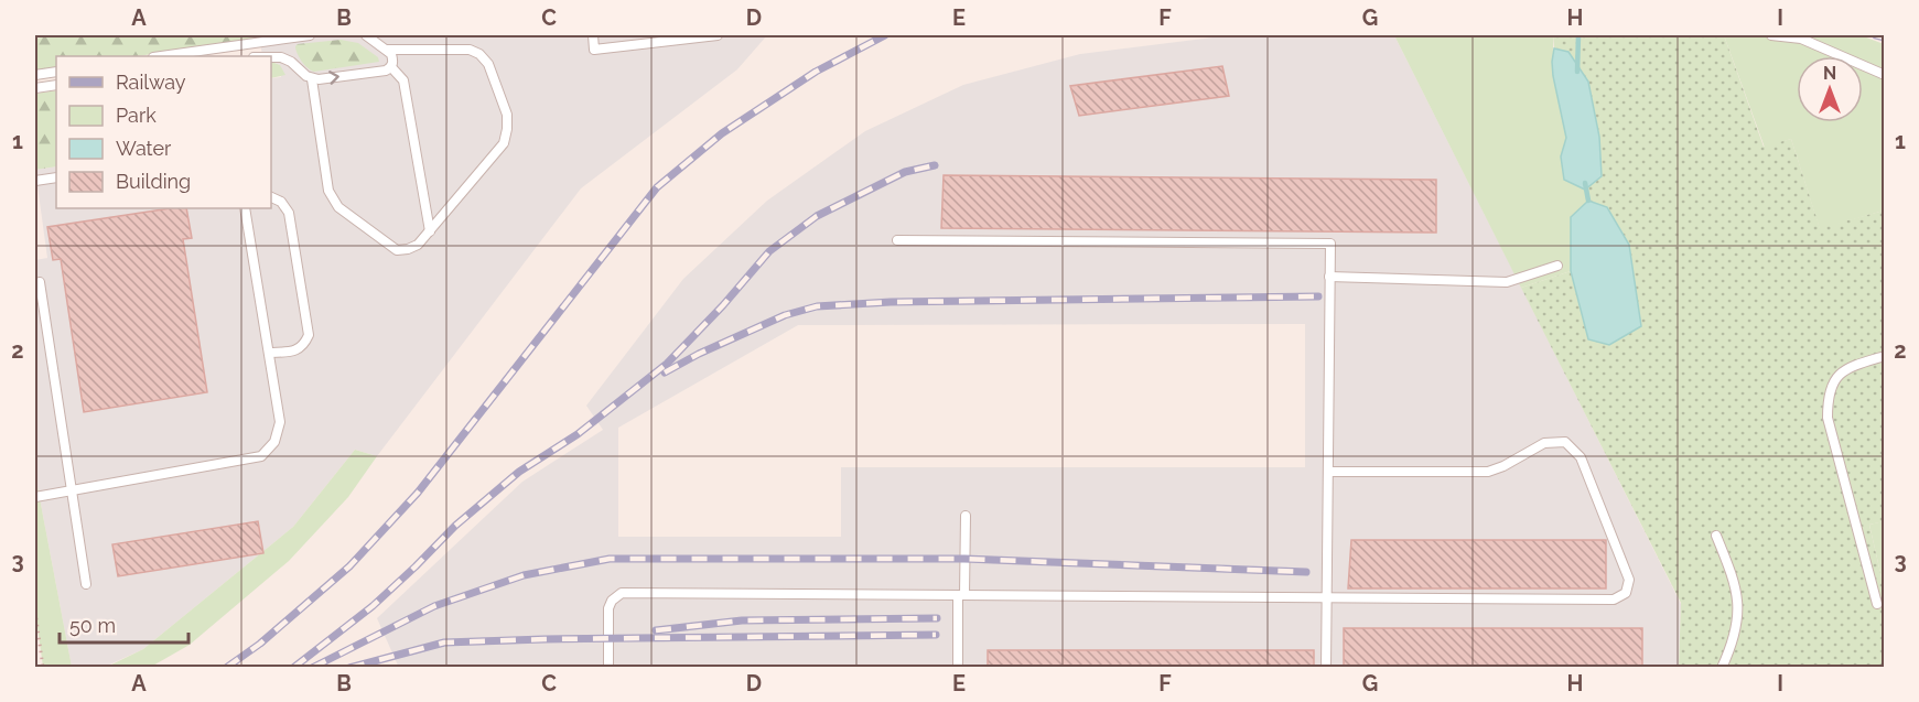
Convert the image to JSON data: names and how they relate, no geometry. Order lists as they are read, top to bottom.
{
  "legend": [
    "Railway",
    "Park",
    "Water",
    "Building"
  ],
  "scale_bar": "50 m",
  "north": "top",
  "grid": {
    "columns": [
      "A",
      "B",
      "C",
      "D",
      "E",
      "F",
      "G",
      "H",
      "I"
    ],
    "rows": ["1", "2", "3"]
  }
}
